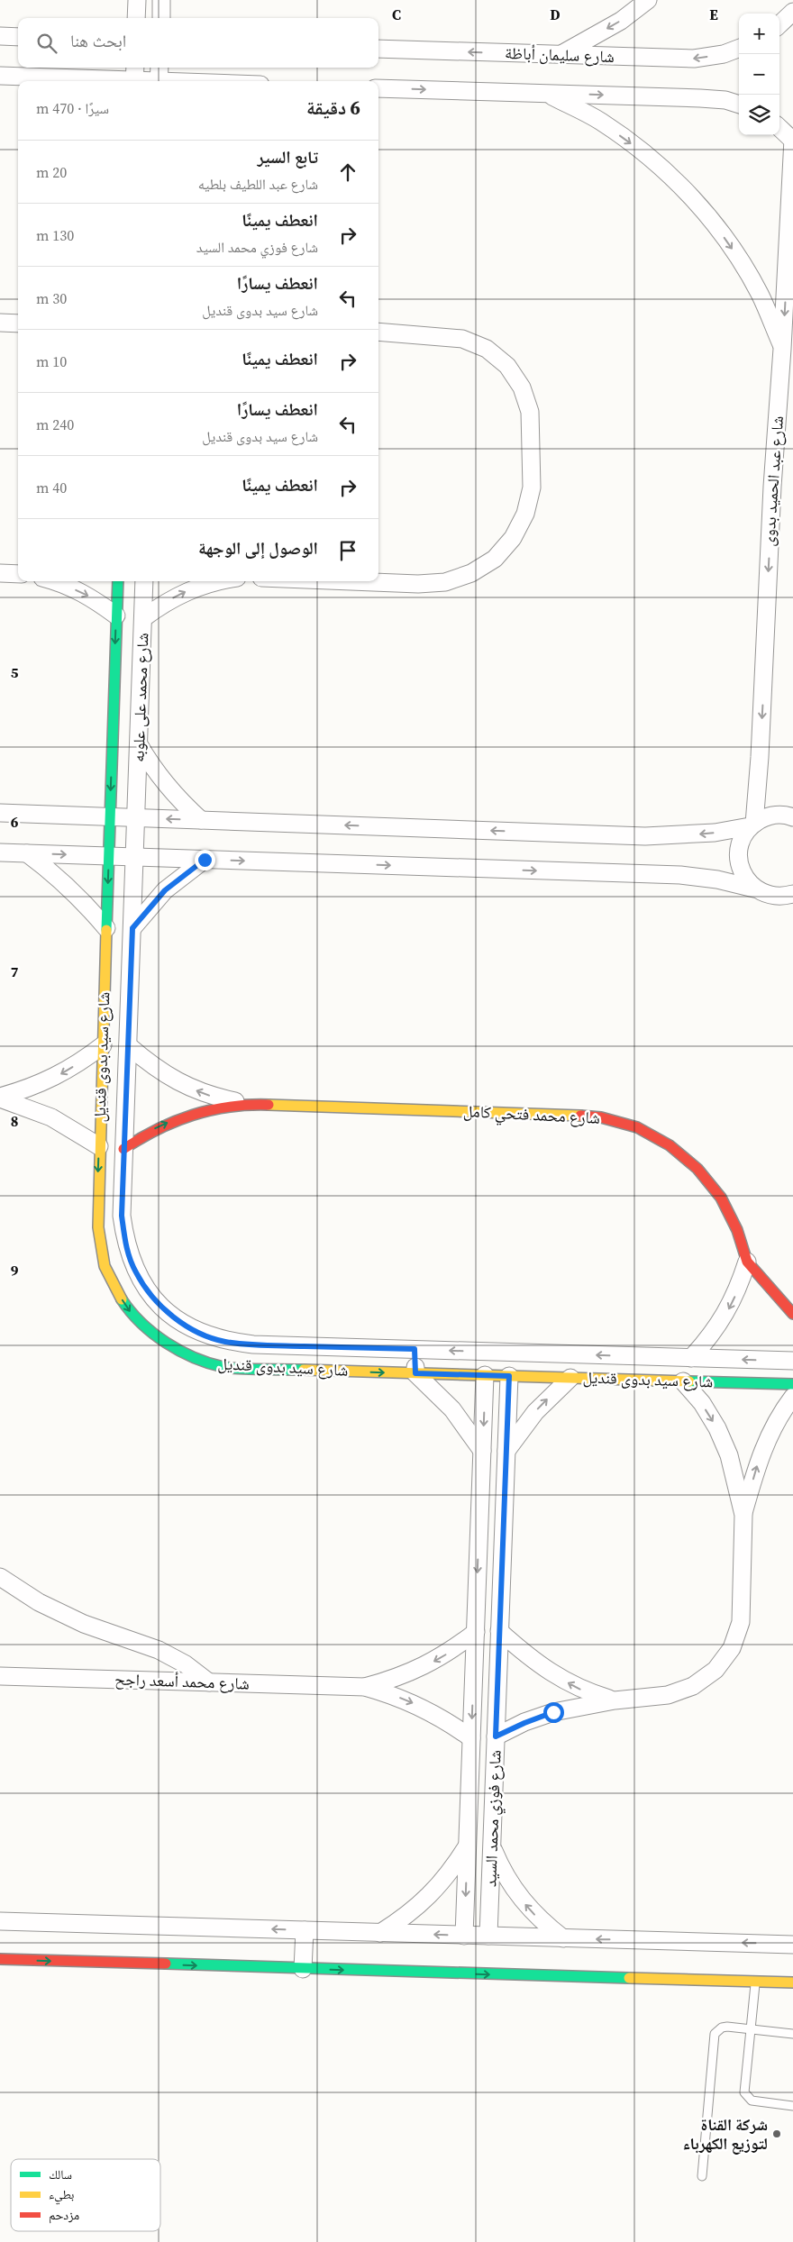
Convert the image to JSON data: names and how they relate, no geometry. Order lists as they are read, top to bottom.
{
  "streets": {
    "street": [
      "شارع سليمان أباظة",
      "شارع عبد الحميد بدوى",
      "شارع محمد على علوبه",
      "شارع سيد بدوى قنديل",
      "شارع محمد فتحي كامل",
      "شارع محمد أسعد راجح",
      "شارع فوزي محمد السيد"
    ]
  },
  "crossings": [
    ["شارع محمد على علوبه", "شارع سيد بدوى قنديل"],
    ["شارع سيد بدوى قنديل", "شارع محمد فتحي كامل"],
    ["شارع سيد بدوى قنديل", "شارع فوزي محمد السيد"],
    ["شارع محمد أسعد راجح", "شارع فوزي محمد السيد"]
  ],
  "one_way": ["شارع عبد الحميد بدوى"],
  "places": ["شركة القناة لتوزيع الكهرباء"],
  "legend": ["سالك", "بطيء", "مزدحم"],
  "page": {
    "map_buttons": ["+", "−"],
    "search": "ابحث هنا",
    "heading": ["6 دقيقة", "سيرًا · 470 m"],
    "list": [
      ["تابع السير", "شارع عبد اللطيف بلطيه", "20 m"],
      ["انعطف يمينًا", "شارع فوزي محمد السيد", "130 m"],
      ["انعطف يسارًا", "شارع سيد بدوى قنديل", "30 m"],
      ["انعطف يمينًا", "10 m"],
      ["انعطف يسارًا", "شارع سيد بدوى قنديل", "240 m"],
      ["انعطف يمينًا", "40 m"],
      "الوصول إلى الوجهة"
    ]
  },
  "grid": {
    "columns": ["C", "D", "E"],
    "rows": [
      "5",
      "6",
      "7",
      "8",
      "9"
    ]
  }
}
